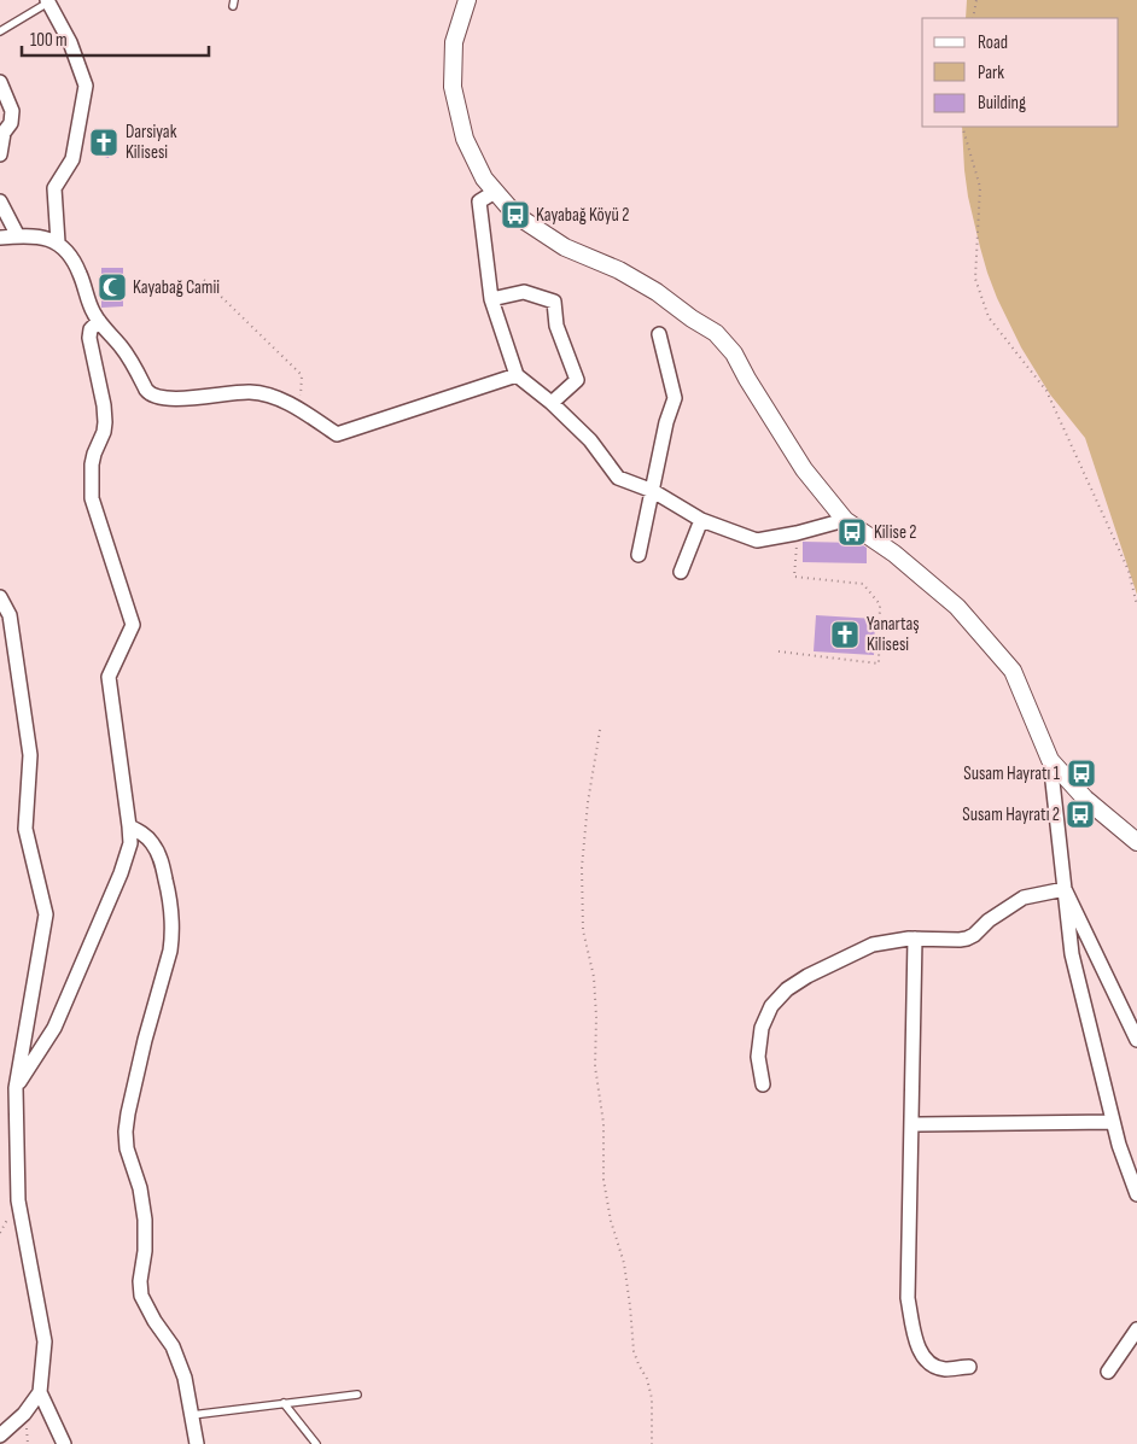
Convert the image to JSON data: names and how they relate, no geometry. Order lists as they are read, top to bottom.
{
  "places": {
    "church": ["Darsiyak Kilisesi", "Yanartaş Kilisesi"],
    "bus stop": [
      "Kayabağ Köyü 2",
      "Kilise 2",
      "Susam Hayratı 1",
      "Susam Hayratı 2"
    ],
    "mosque": ["Kayabağ Camii"]
  },
  "legend": ["Road", "Park", "Building"],
  "scale_bar": "100 m"
}
